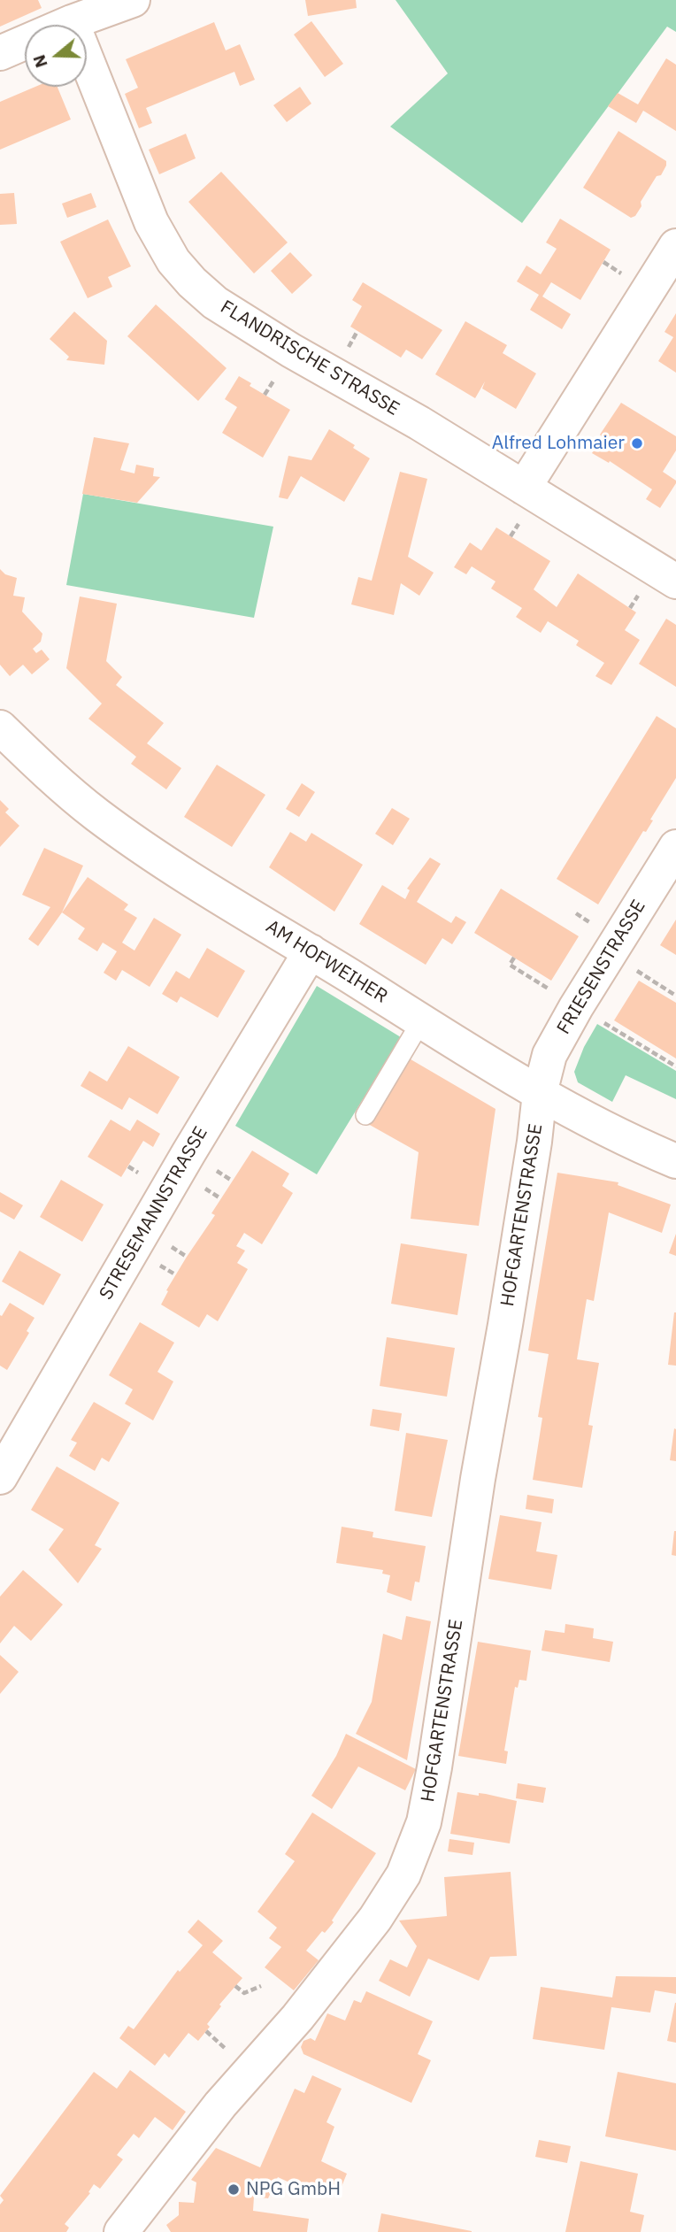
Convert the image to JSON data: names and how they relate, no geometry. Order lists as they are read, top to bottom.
{
  "streets": {
    "street": [
      "FLANDRISCHE STRASSE",
      "AM HOFWEIHER",
      "FRIESENSTRASSE",
      "STRESEMANNSTRASSE",
      "HOFGARTENSTRASSE"
    ]
  },
  "crossings": [
    ["AM HOFWEIHER", "FRIESENSTRASSE"],
    ["AM HOFWEIHER", "STRESEMANNSTRASSE"],
    ["AM HOFWEIHER", "HOFGARTENSTRASSE"],
    ["FRIESENSTRASSE", "HOFGARTENSTRASSE"]
  ],
  "places": ["Alfred Lohmaier", "NPG GmbH"],
  "north": "left"
}
